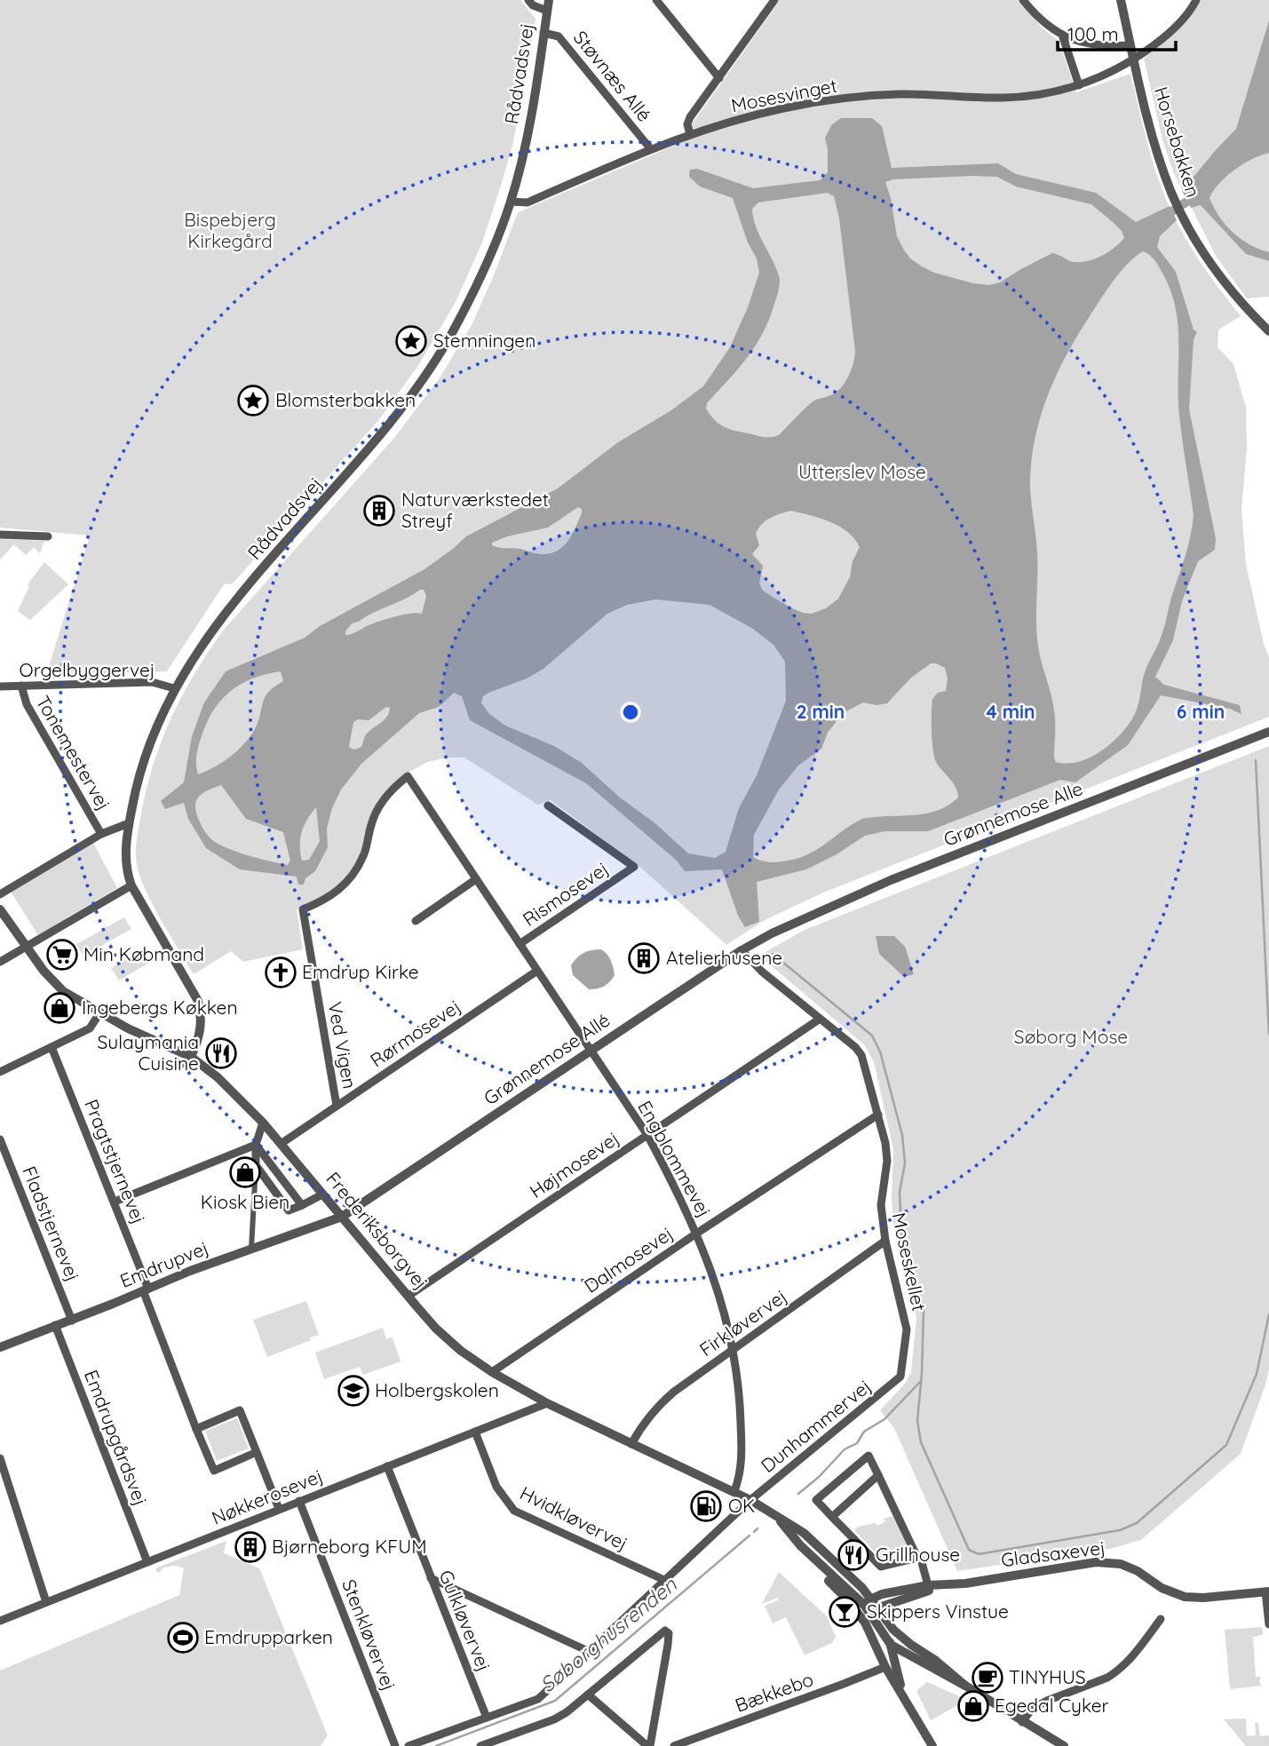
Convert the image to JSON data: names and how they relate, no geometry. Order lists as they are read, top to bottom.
{
  "streets": {
    "street": [
      "Rådvadsvej",
      "Støvnæs Allé",
      "Mosesvinget",
      "Horsebakken",
      "Orgelbyggervej",
      "Tonemestervej",
      "Grønnemose Alle",
      "Rismosevej",
      "Rørmosevej",
      "Ved Vigen",
      "Grønnemose Allé",
      "Engblommevej",
      "Pragtstjernevej",
      "Højmosevej",
      "Fladstjernevej",
      "Frederiksborgvej",
      "Dalmosevej",
      "Moseskellet",
      "Emdrupvej",
      "Firkløvervej",
      "Dunhammervej",
      "Emdrupgårdsvej",
      "Nøkkerosevej",
      "Hvidkløvervej",
      "Gladsaxevej",
      "Gulkløvervej",
      "Stenkløvervej",
      "Bækkebo"
    ]
  },
  "crossings": [
    ["Rådvadsvej", "Støvnæs Allé"],
    ["Rådvadsvej", "Mosesvinget"],
    ["Rådvadsvej", "Orgelbyggervej"],
    ["Rådvadsvej", "Frederiksborgvej"],
    ["Støvnæs Allé", "Mosesvinget"],
    ["Mosesvinget", "Horsebakken"],
    ["Orgelbyggervej", "Tonemestervej"],
    ["Grønnemose Alle", "Grønnemose Allé"],
    ["Rismosevej", "Engblommevej"],
    ["Rørmosevej", "Ved Vigen"],
    ["Rørmosevej", "Engblommevej"],
    ["Rørmosevej", "Frederiksborgvej"],
    ["Ved Vigen", "Engblommevej"],
    ["Grønnemose Allé", "Engblommevej"],
    ["Grønnemose Allé", "Frederiksborgvej"],
    ["Grønnemose Allé", "Moseskellet"],
    ["Grønnemose Allé", "Emdrupvej"],
    ["Engblommevej", "Højmosevej"],
    ["Engblommevej", "Frederiksborgvej"],
    ["Engblommevej", "Dalmosevej"],
    ["Engblommevej", "Firkløvervej"],
    ["Pragtstjernevej", "Emdrupvej"],
    ["Højmosevej", "Frederiksborgvej"],
    ["Højmosevej", "Moseskellet"],
    ["Fladstjernevej", "Emdrupvej"],
    ["Frederiksborgvej", "Dalmosevej"],
    ["Frederiksborgvej", "Emdrupvej"],
    ["Frederiksborgvej", "Firkløvervej"],
    ["Frederiksborgvej", "Dunhammervej"],
    ["Frederiksborgvej", "Nøkkerosevej"],
    ["Frederiksborgvej", "Gladsaxevej"],
    ["Dalmosevej", "Moseskellet"],
    ["Moseskellet", "Firkløvervej"],
    ["Moseskellet", "Dunhammervej"],
    ["Emdrupvej", "Emdrupgårdsvej"],
    ["Dunhammervej", "Hvidkløvervej"],
    ["Dunhammervej", "Gulkløvervej"],
    ["Emdrupgårdsvej", "Nøkkerosevej"],
    ["Nøkkerosevej", "Hvidkløvervej"],
    ["Nøkkerosevej", "Gulkløvervej"],
    ["Nøkkerosevej", "Stenkløvervej"]
  ],
  "water": ["Søborghusrenden"],
  "parks": ["Bispebjerg Kirkegård", "Utterslev Mose", "Søborg Mose"],
  "places": {
    "place": ["Stemningen", "Blomsterbakken"],
    "building": ["Naturværkstedet Streyf", "Atelierhusene", "Bjørneborg KFUM"],
    "supermarket": ["Min Købmand"],
    "church": ["Emdrup Kirke"],
    "shop": ["Ingebergs Køkken", "Kiosk Bien", "Egedal Cyker"],
    "restaurant": ["Sulaymania Cuisine", "Grillhouse"],
    "school or university": ["Holbergskolen"],
    "fuel station": ["OK"],
    "bar": ["Skippers Vinstue"],
    "sports": ["Emdrupparken"],
    "cafe": ["TINYHUS"]
  },
  "scale_bar": "100 m",
  "rings": ["2 min", "4 min", "6 min"]
}
